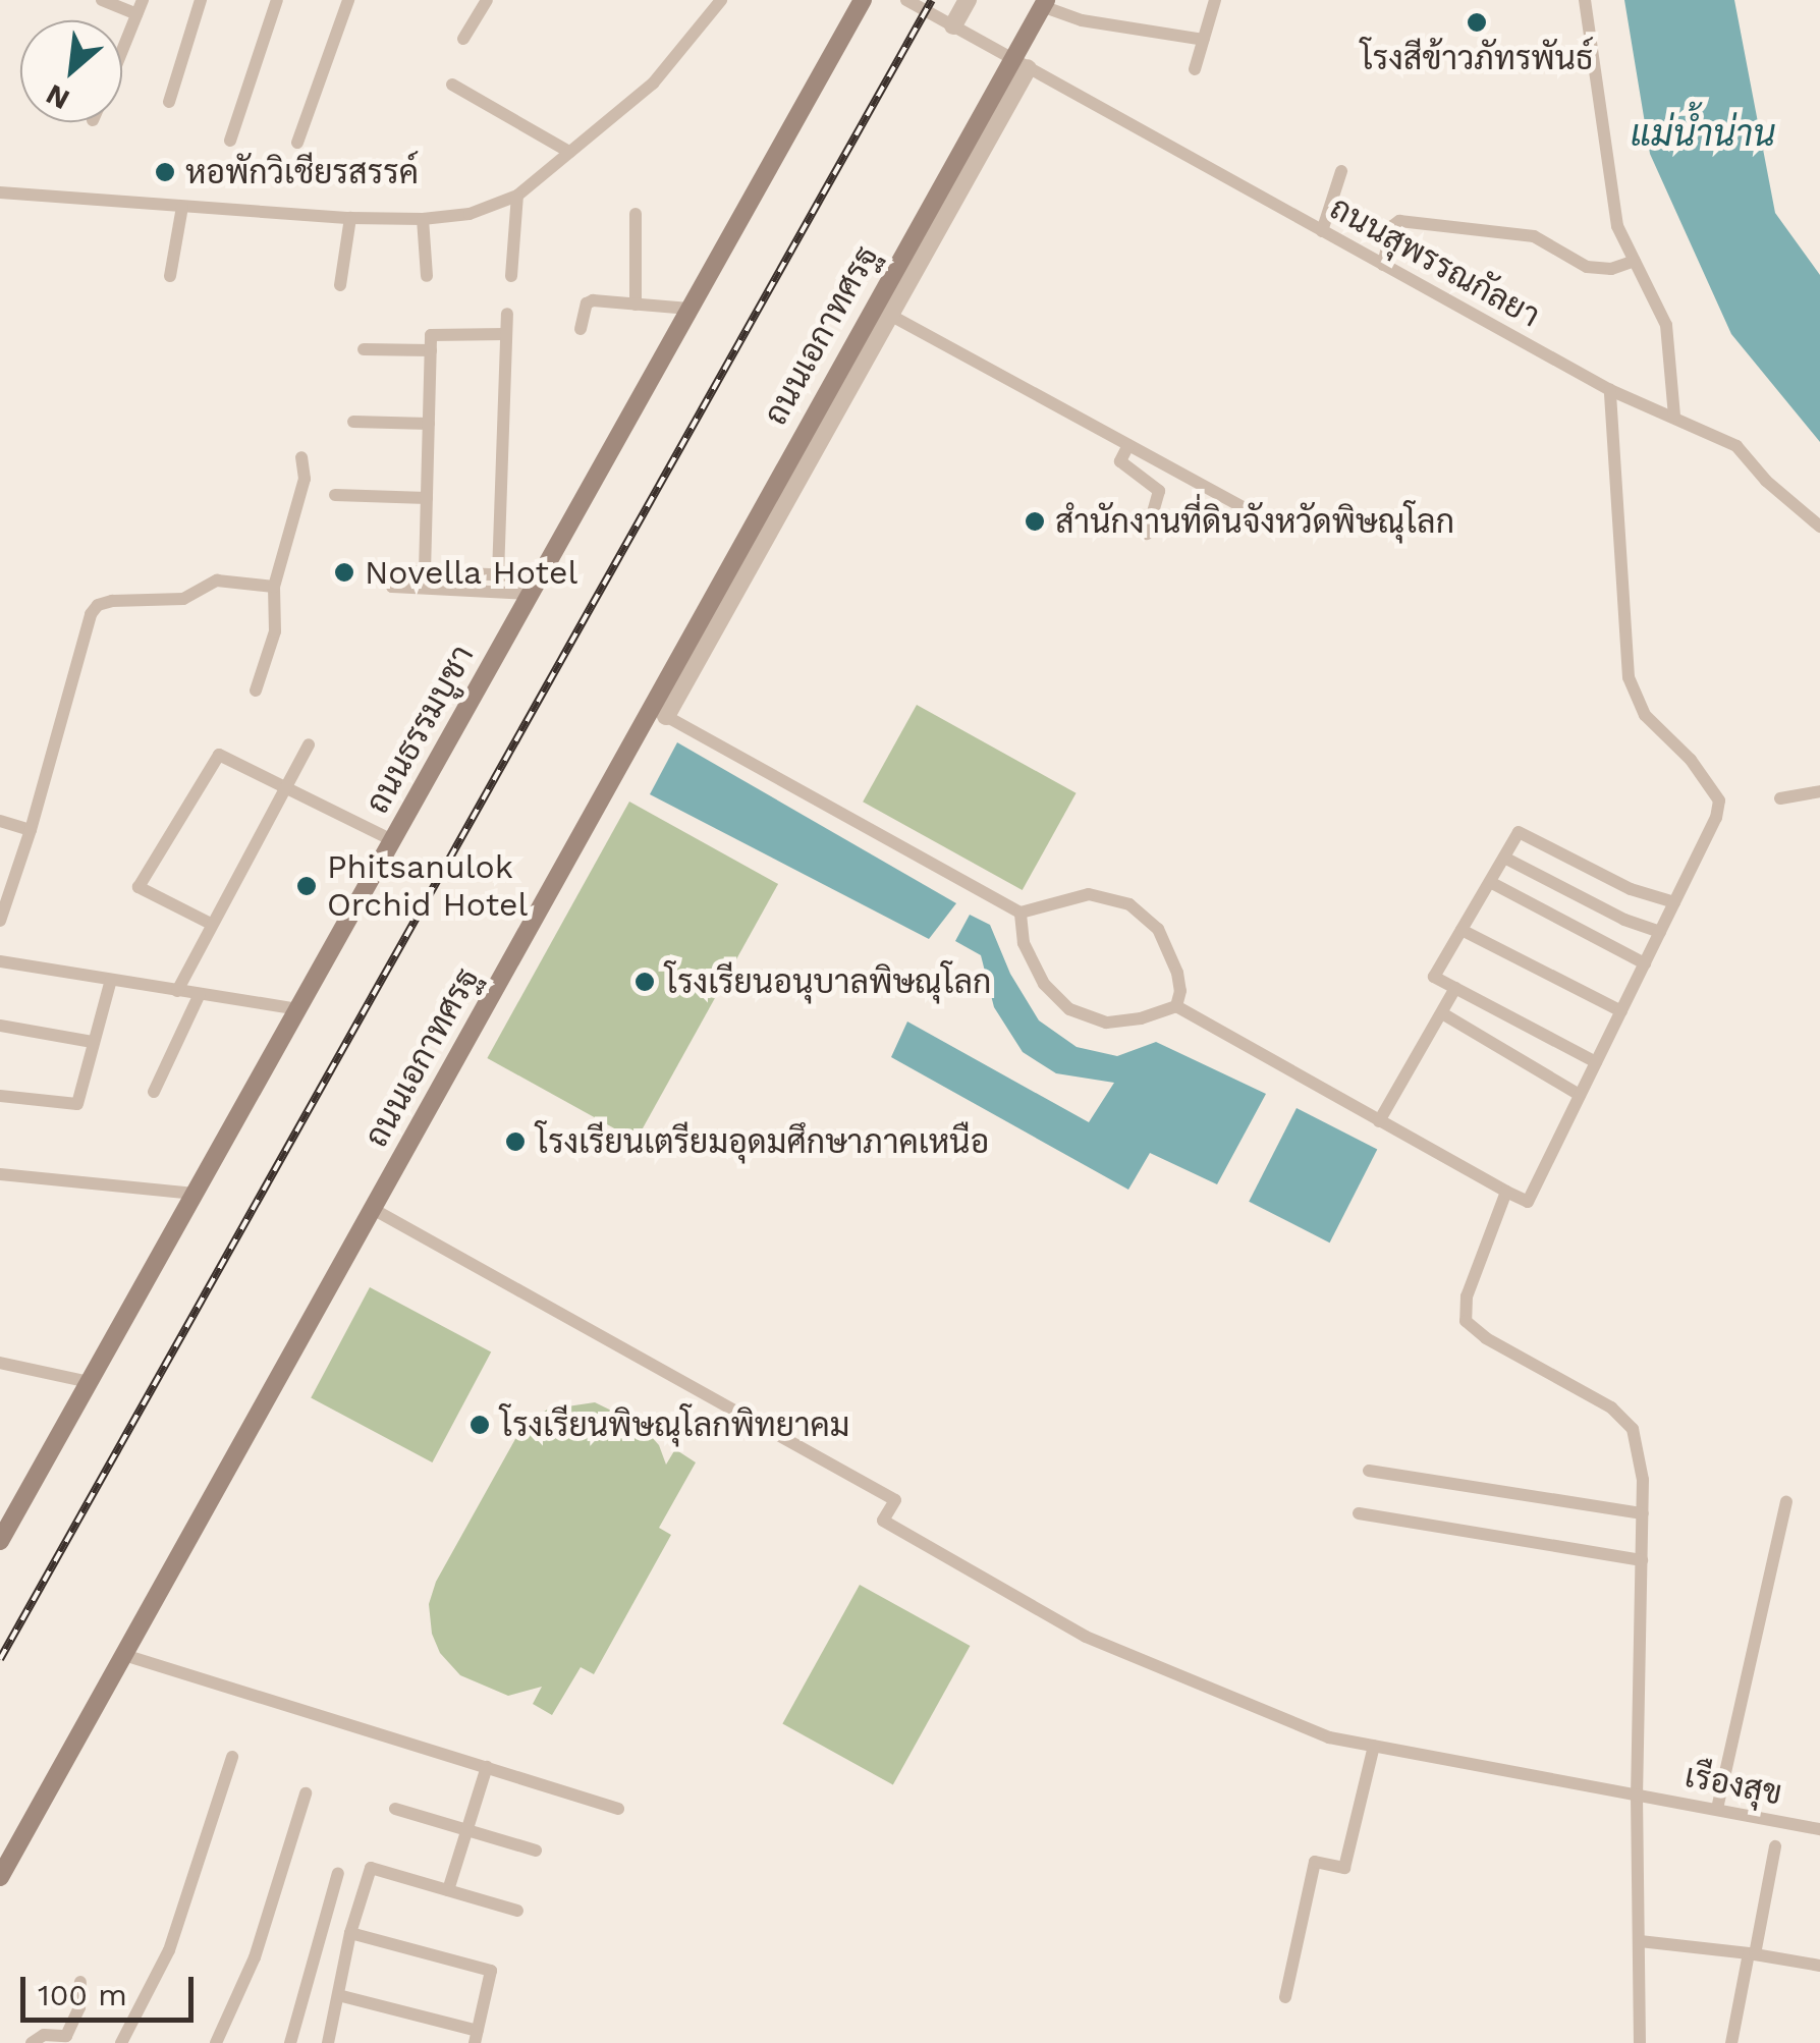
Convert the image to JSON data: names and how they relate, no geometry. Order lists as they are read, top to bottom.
{
  "streets": {
    "main road": ["ถนนเอกาทศรฐ", "ถนนธรรมบูชา"],
    "street": ["ถนนสุพรรณกัลยา", "เรืองสุข"]
  },
  "crossings": [
    ["ถนนสุพรรณกัลยา", "ถนนเอกาทศรฐ"],
    ["ถนนเอกาทศรฐ", "เรืองสุข"]
  ],
  "water": ["แม่น้ำน่าน"],
  "places": [
    "โรงสีข้าวภัทรพันธ์",
    "หอพักวิเชียรสรรค์",
    "สำนักงานที่ดินจังหวัดพิษณุโลก",
    "Novella Hotel",
    "Phitsanulok Orchid Hotel",
    "โรงเรียนอนุบาลพิษณุโลก",
    "โรงเรียนเตรียมอุดมศึกษาภาคเหนือ",
    "โรงเรียนพิษณุโลกพิทยาคม"
  ],
  "scale_bar": "100 m",
  "north": "bottom left"
}
